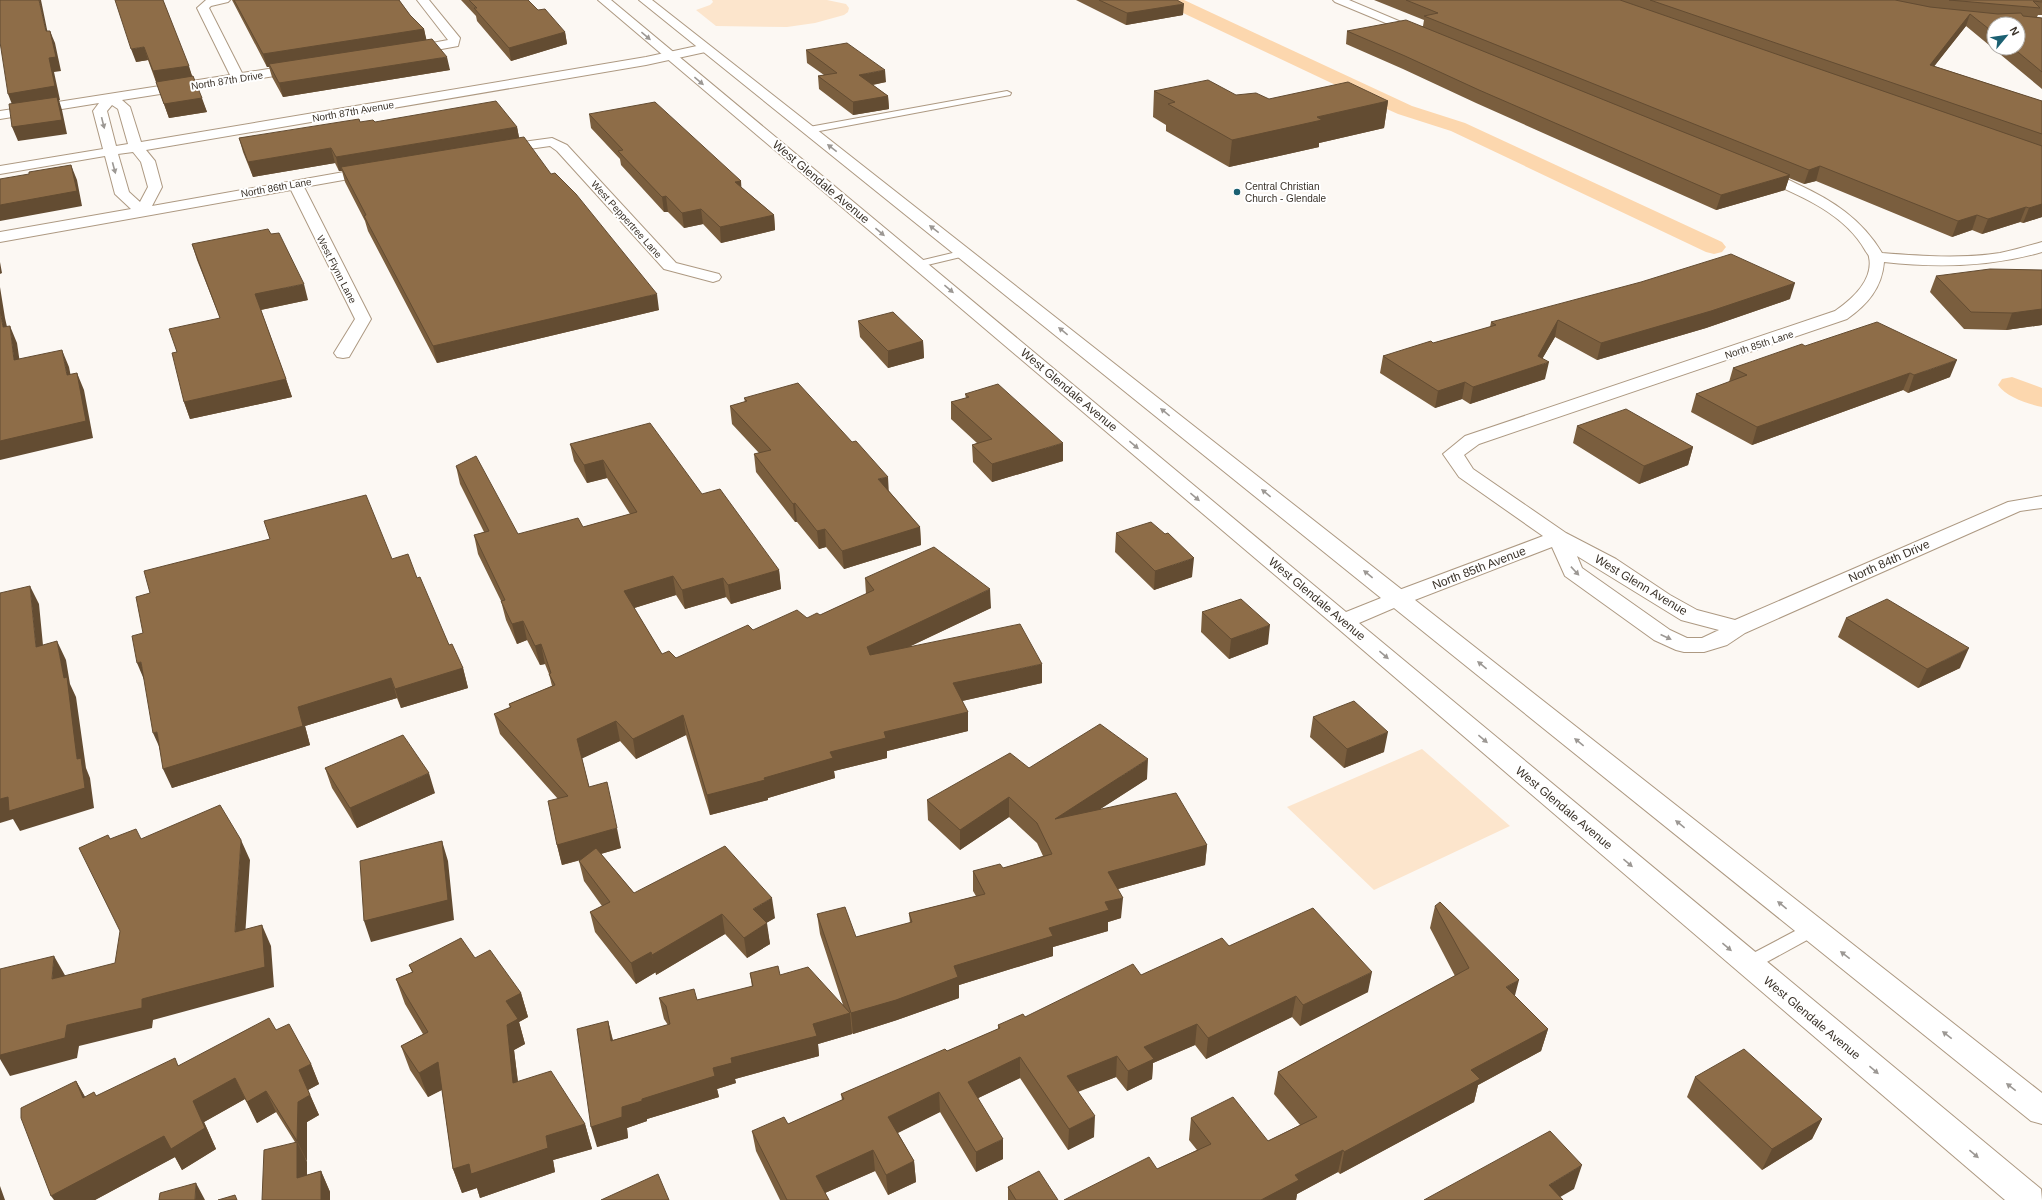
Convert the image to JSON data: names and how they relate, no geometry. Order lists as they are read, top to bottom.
{
  "streets": {
    "street": [
      "North 87th Drive",
      "North 87th Avenue",
      "West Glendale Avenue",
      "North 86th Lane",
      "West Peppertree Lane",
      "West Flynn Lane",
      "North 85th Lane",
      "North 84th Drive",
      "North 85th Avenue",
      "West Glenn Avenue"
    ]
  },
  "crossings": [
    ["North 87th Avenue", "West Glendale Avenue"],
    ["West Glendale Avenue", "North 85th Avenue"],
    ["North 86th Lane", "West Flynn Lane"],
    ["North 85th Lane", "West Glenn Avenue"],
    ["North 84th Drive", "West Glenn Avenue"],
    ["North 85th Avenue", "West Glenn Avenue"]
  ],
  "places": ["Central Christian Church - Glendale"],
  "north": "top right"
}
